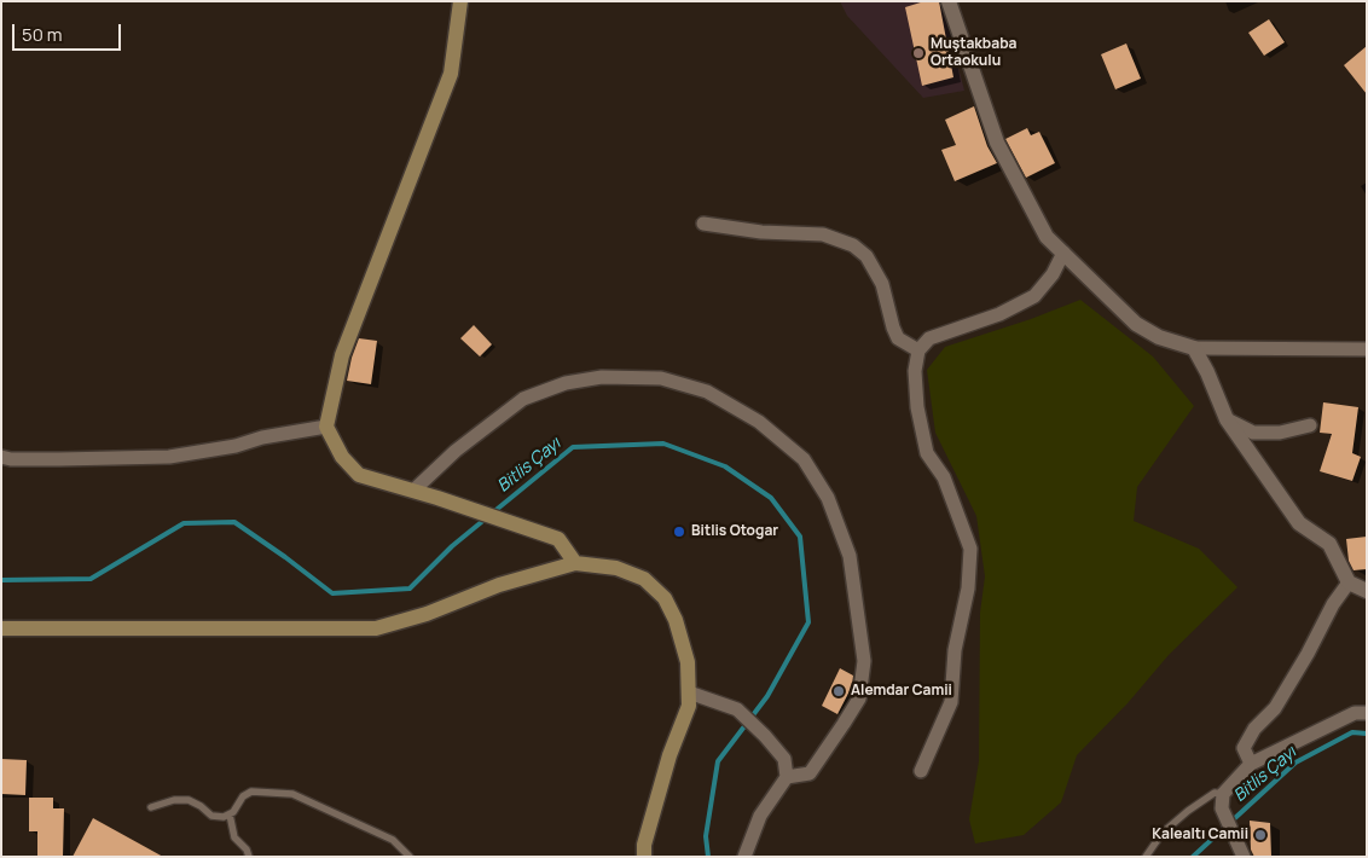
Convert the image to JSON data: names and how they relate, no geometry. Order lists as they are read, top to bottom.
{
  "water": ["Bitlis Çayı"],
  "places": [
    "Muştakbaba Ortaokulu",
    "Bitlis Otogar",
    "Alemdar Camii",
    "Kalealtı Camii"
  ],
  "scale_bar": "50 m"
}
